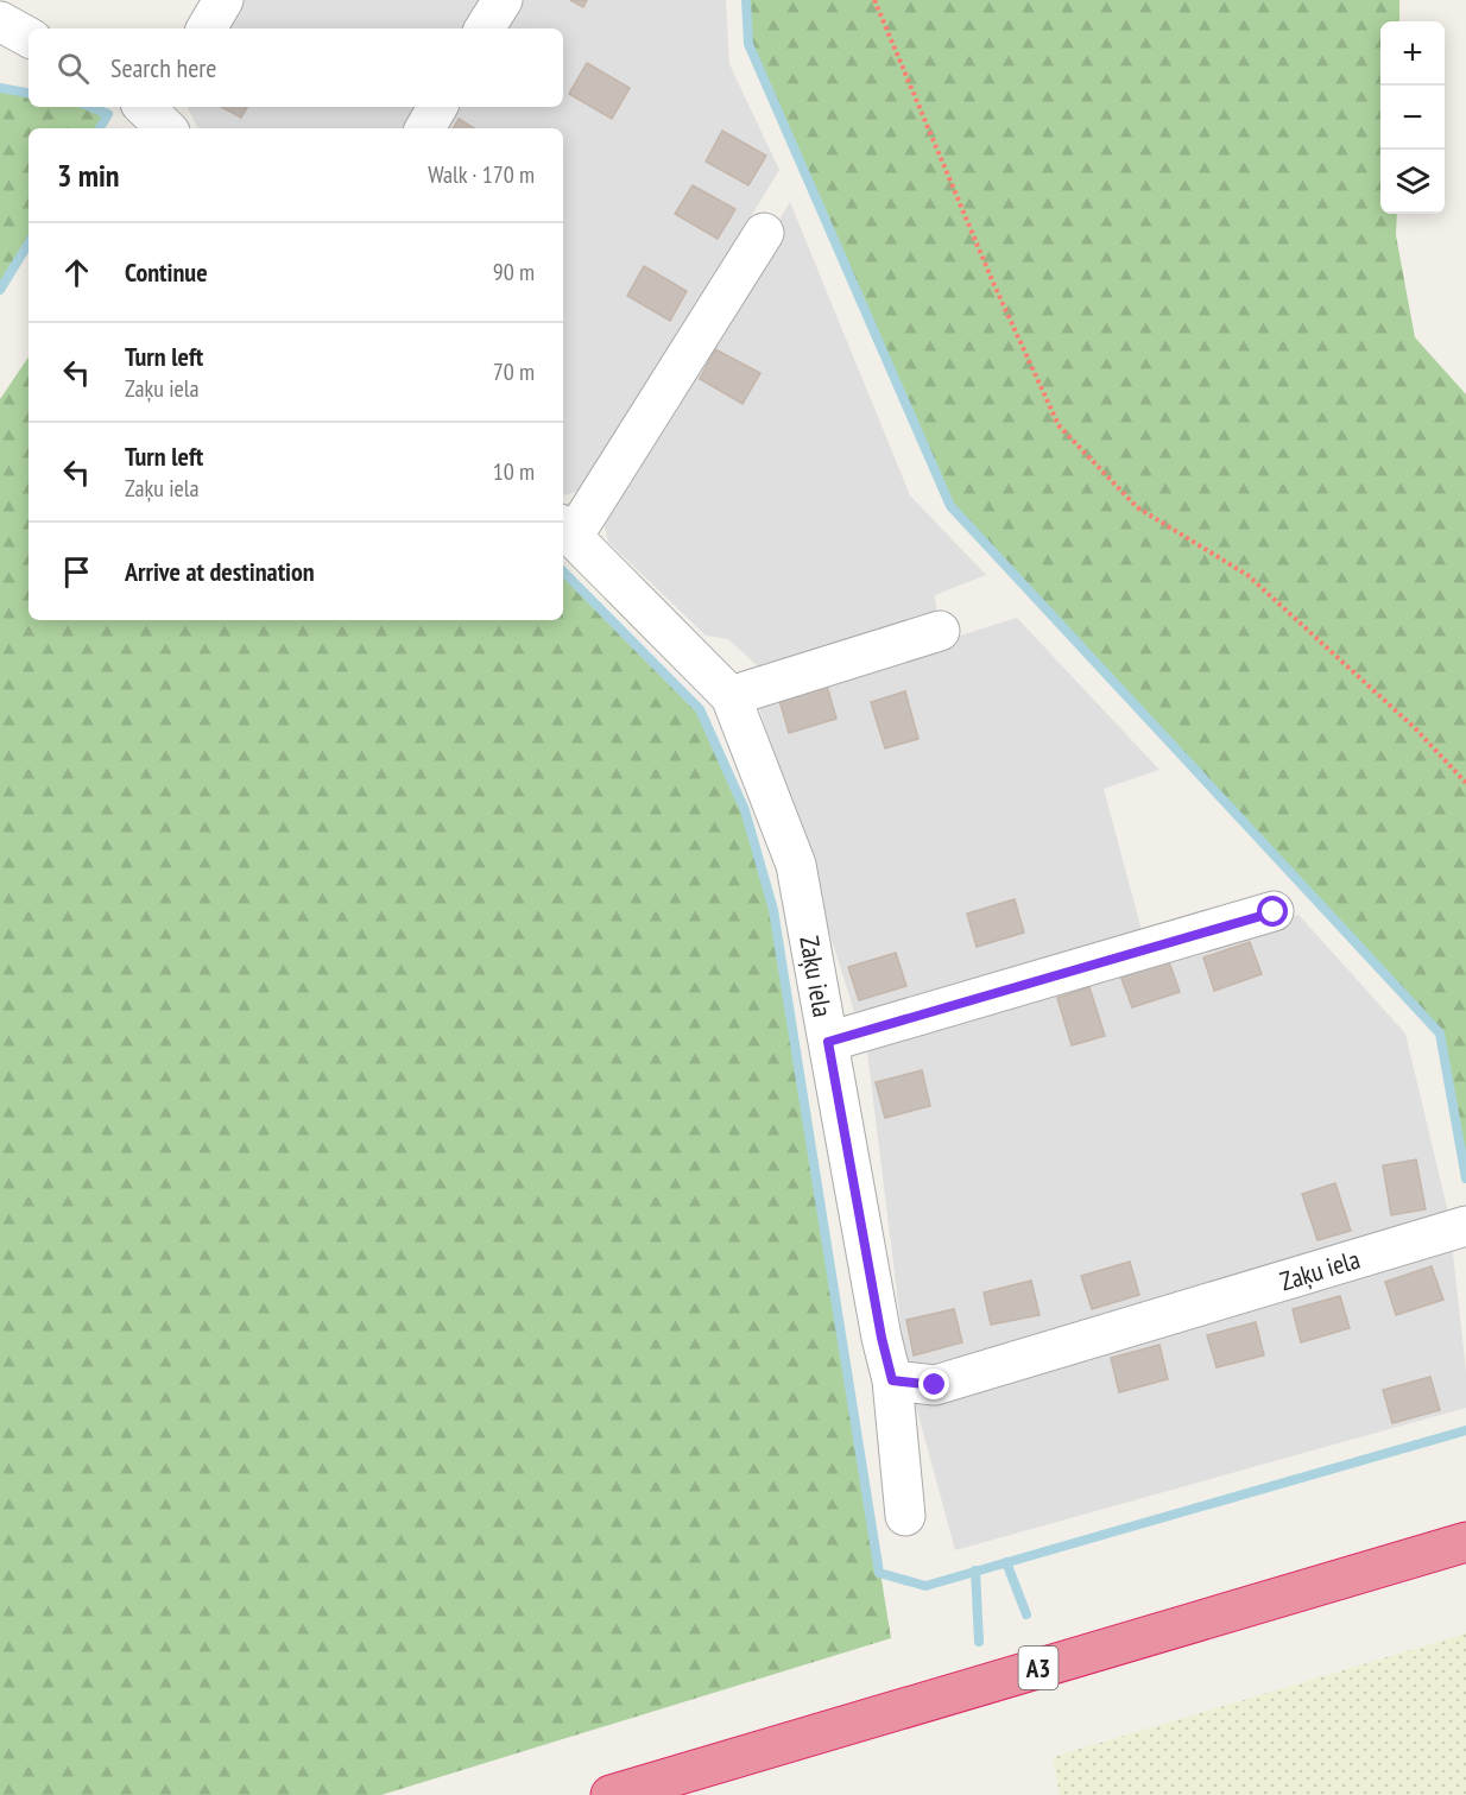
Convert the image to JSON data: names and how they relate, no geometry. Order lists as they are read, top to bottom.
{
  "streets": {
    "highway": ["A3"],
    "street": ["Zaķu iela"]
  },
  "page": {
    "map_buttons": ["+", "−"],
    "search": "Search here",
    "heading": ["3 min", "Walk · 170 m"],
    "list": [
      ["Continue", "90 m"],
      ["Turn left", "Zaķu iela", "70 m"],
      ["Turn left", "Zaķu iela", "10 m"],
      "Arrive at destination"
    ]
  }
}
